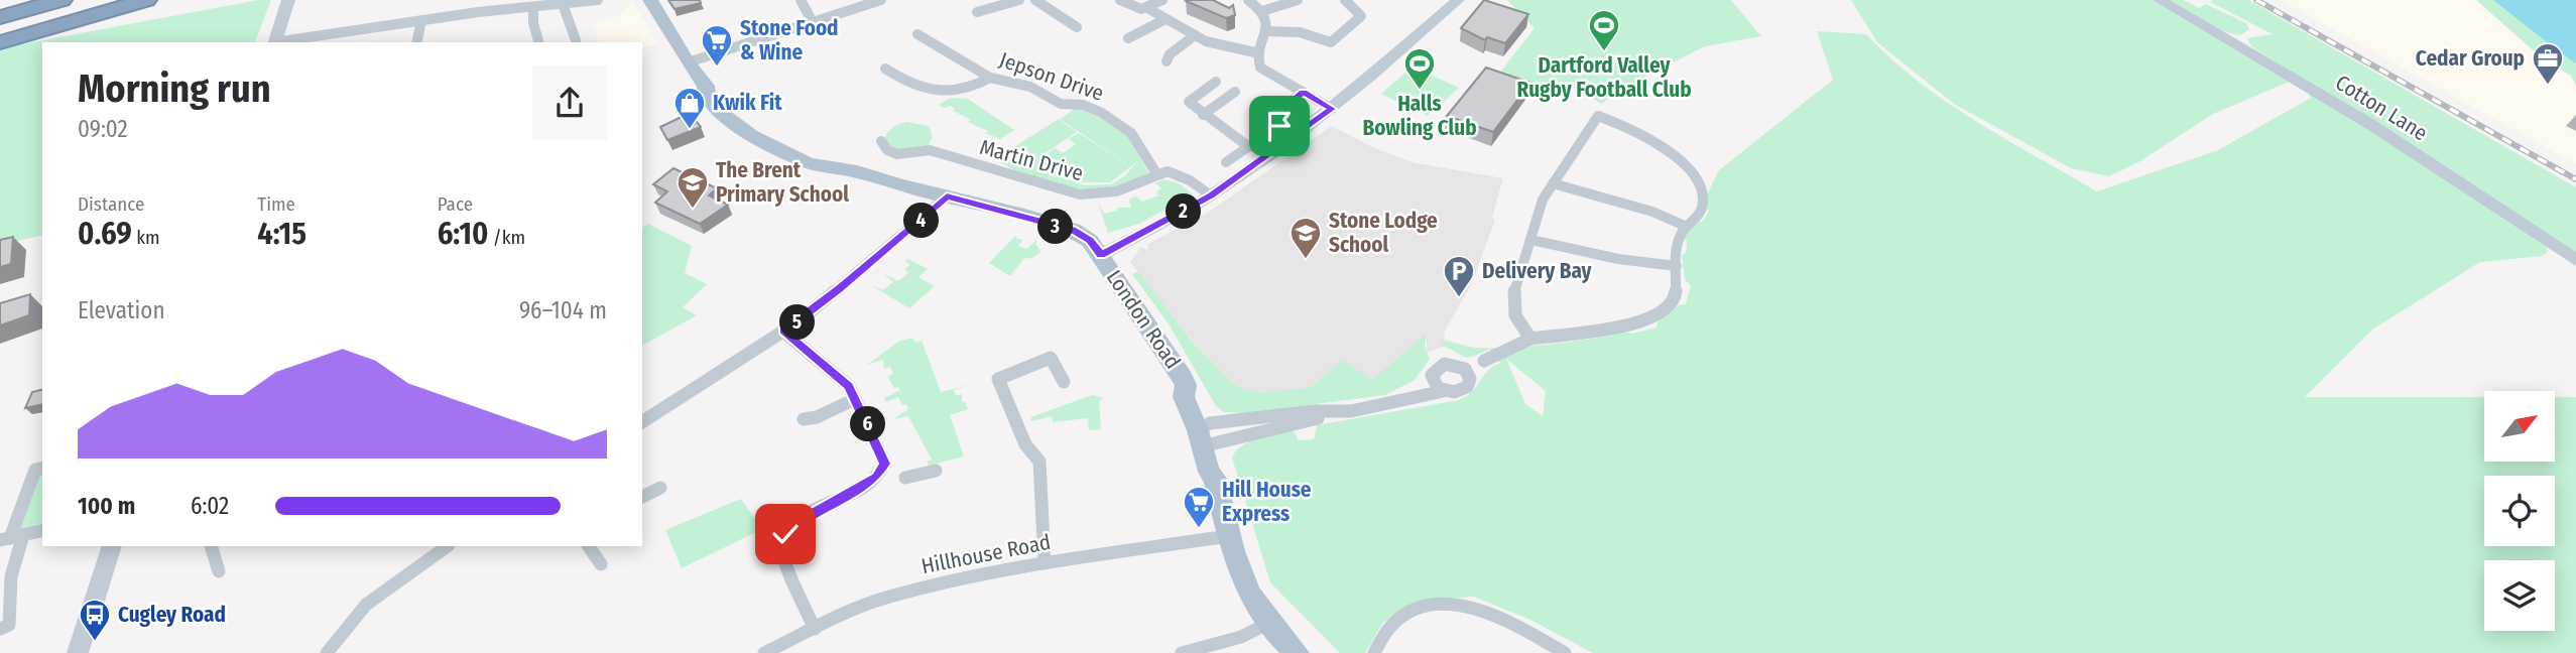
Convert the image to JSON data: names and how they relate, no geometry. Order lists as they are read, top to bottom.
{
  "streets": {
    "main road": ["Cotton Lane", "London Road"],
    "street": ["Jepson Drive", "Martin Drive", "Hillhouse Road"]
  },
  "crossings": [
    ["Jepson Drive", "Martin Drive"],
    ["London Road", "Hillhouse Road"]
  ],
  "places": {
    "sports": ["Dartford Valley Rugby Football Club", "Halls Bowling Club"],
    "supermarket": ["Stone Food & Wine", "Hill House Express"],
    "office": ["Cedar Group"],
    "shop": ["Kwik Fit"],
    "school or university": ["The Brent Primary School", "Stone Lodge School"],
    "parking": ["Delivery Bay"],
    "bus stop": ["Cugley Road"]
  },
  "north": "top right",
  "page": {
    "heading": ["Morning run", "09:02"],
    "stats": [
      ["Distance", "0.69 km"],
      ["Time", "4:15"],
      ["Pace", "6:10 /km"]
    ],
    "pins": [
      "2",
      "4",
      "3",
      "5",
      "6"
    ],
    "chart": ["Elevation", "96–104 m"],
    "list": [
      {
        "name": "100 m",
        "note": "6:02"
      }
    ]
  }
}
